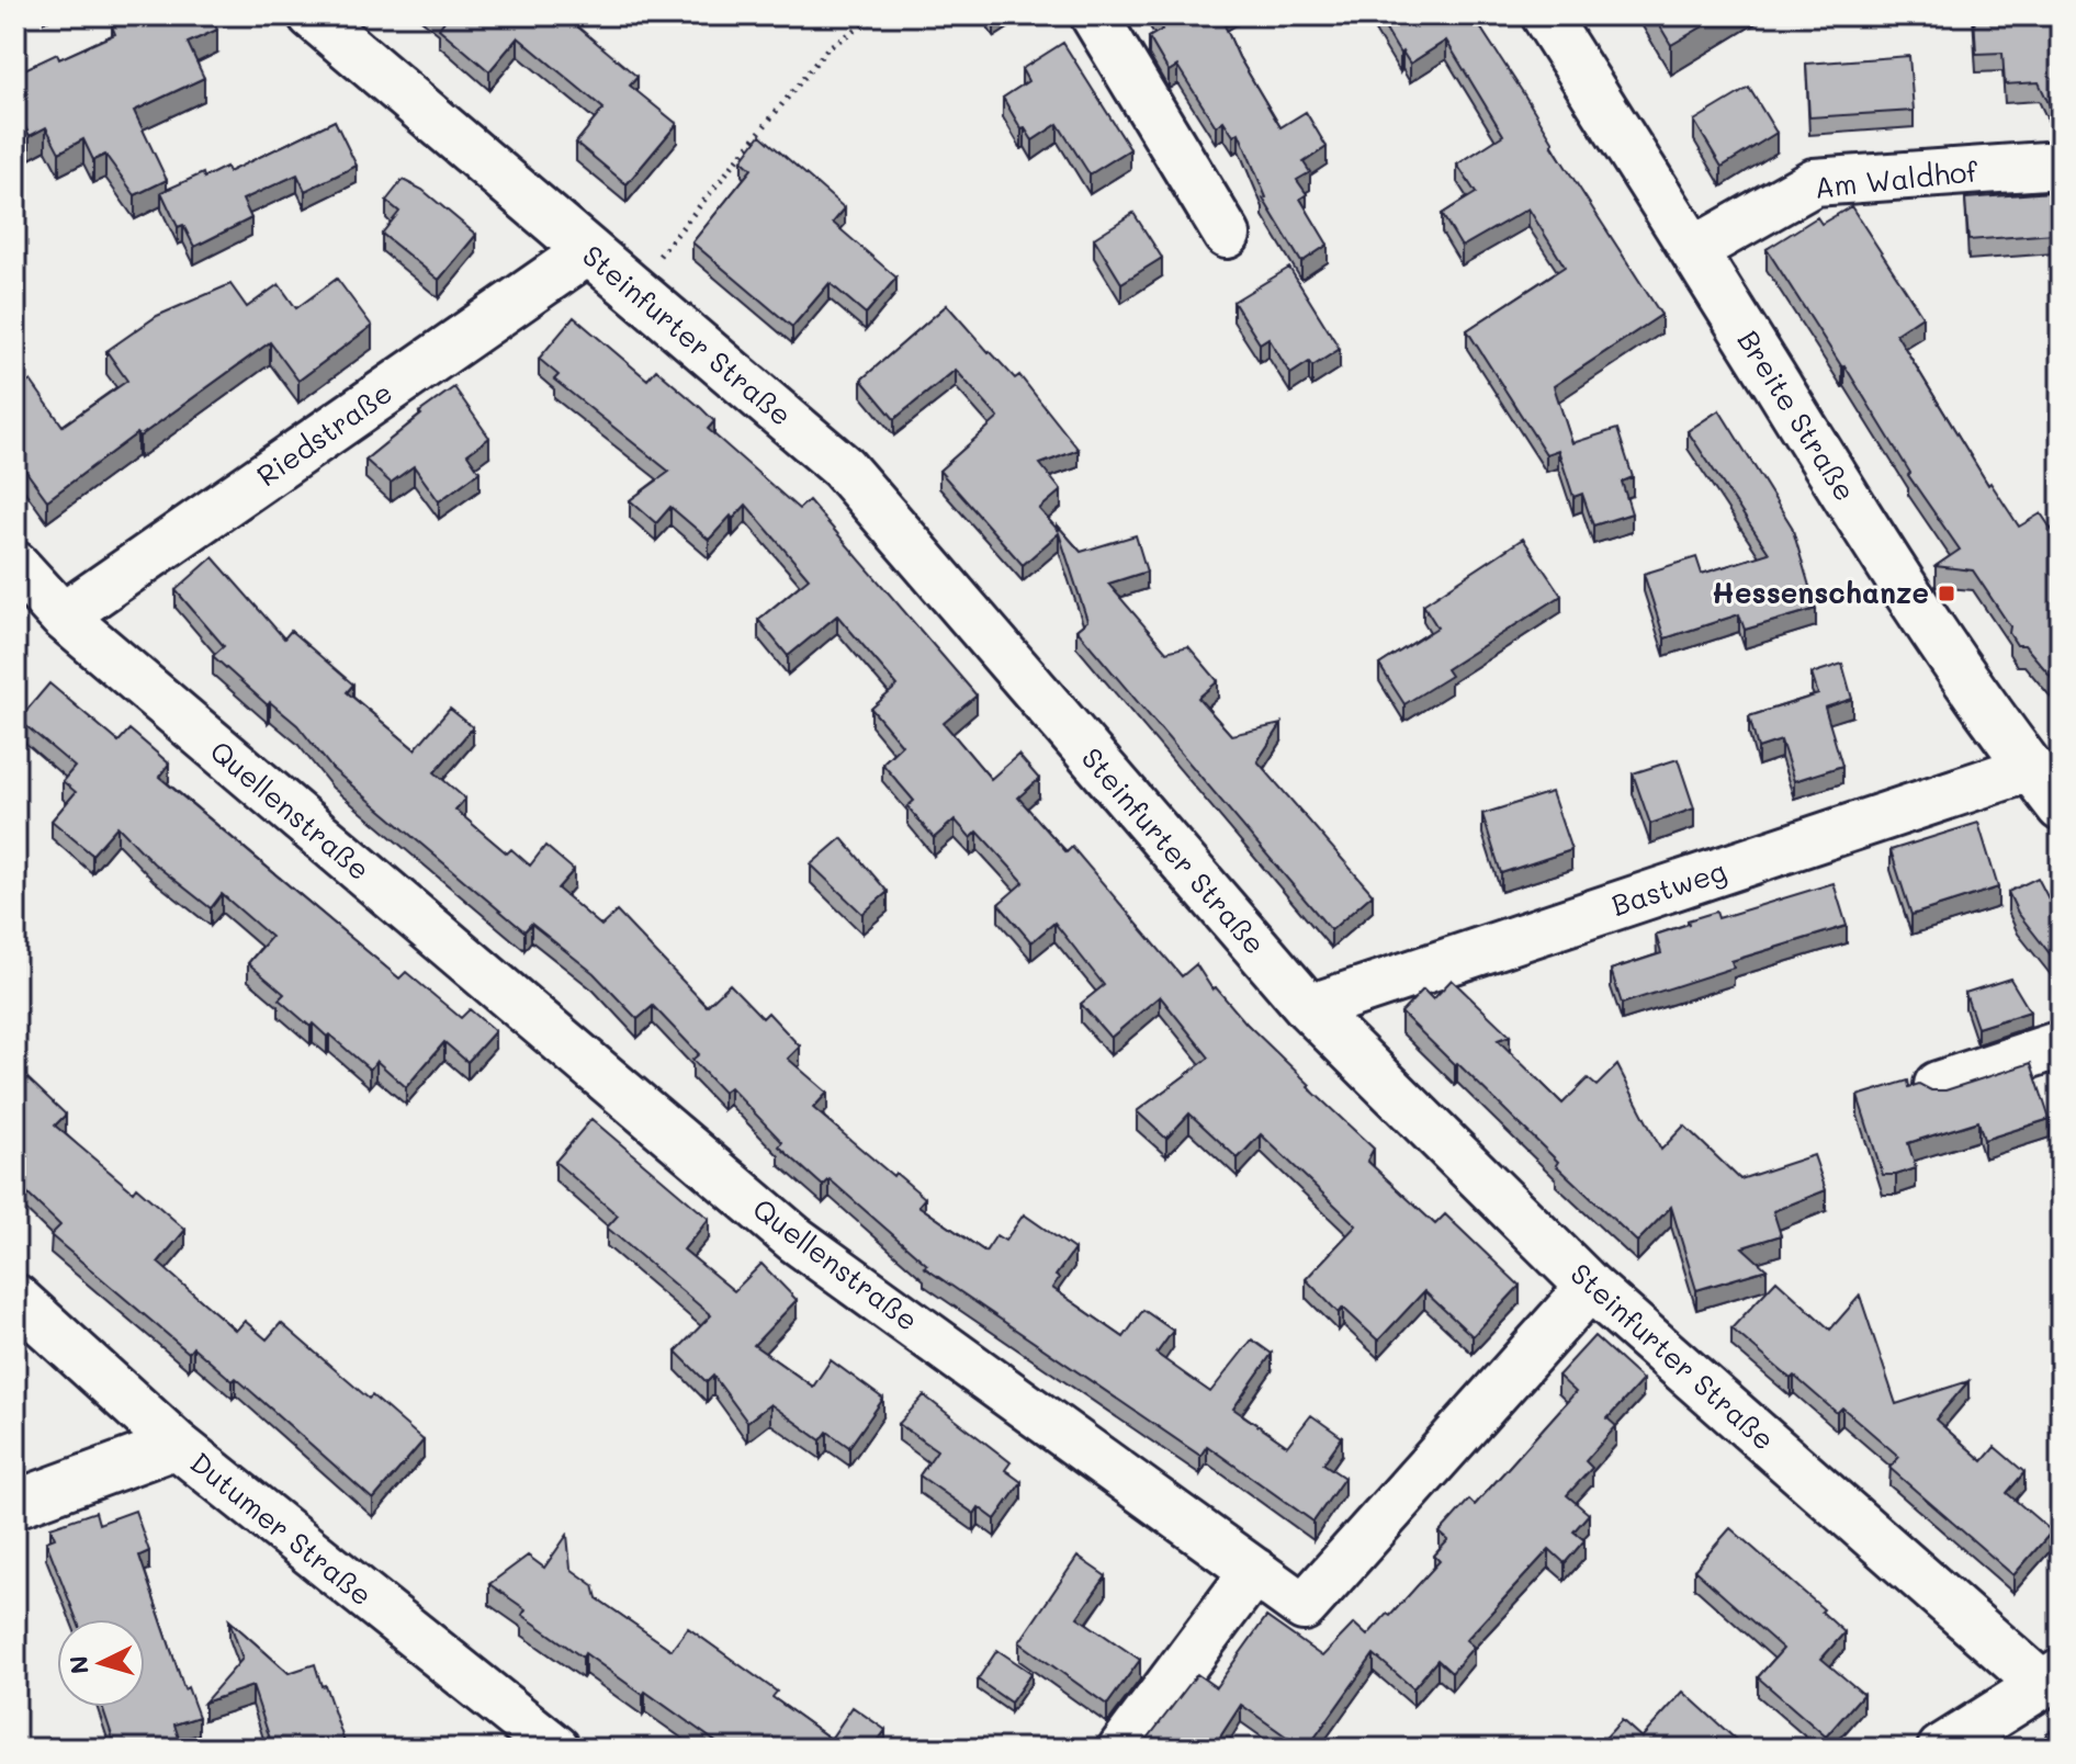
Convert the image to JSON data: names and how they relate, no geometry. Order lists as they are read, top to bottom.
{
  "streets": {
    "street": [
      "Am Waldhof",
      "Steinfurter Straße",
      "Breite Straße",
      "Riedstraße",
      "Quellenstraße",
      "Bastweg",
      "Dutumer Straße"
    ]
  },
  "crossings": [
    ["Am Waldhof", "Breite Straße"],
    ["Steinfurter Straße", "Riedstraße"],
    ["Steinfurter Straße", "Quellenstraße"],
    ["Steinfurter Straße", "Bastweg"],
    ["Breite Straße", "Bastweg"],
    ["Riedstraße", "Quellenstraße"]
  ],
  "places": {
    "transit": ["Hessenschanze"]
  },
  "north": "left"
}
